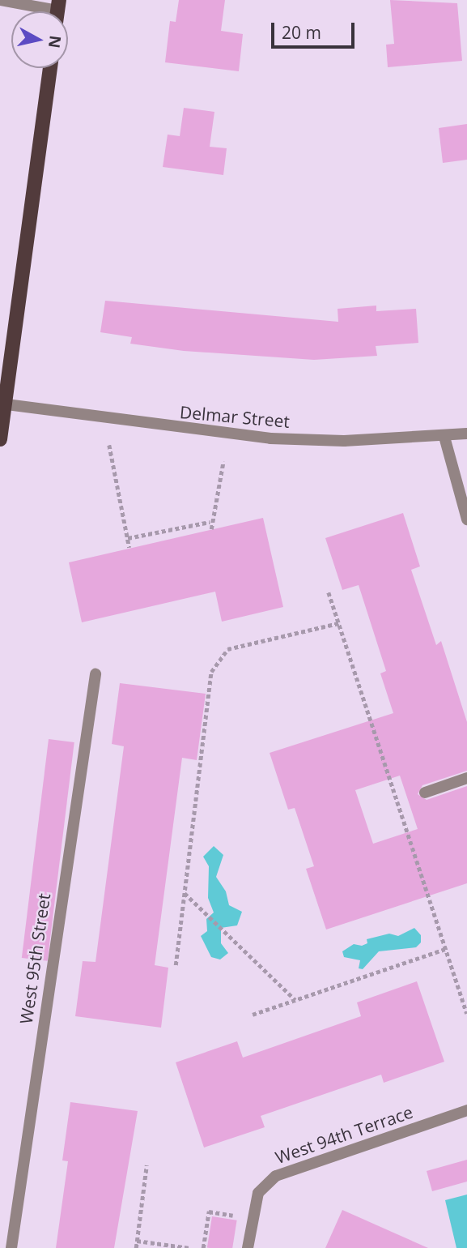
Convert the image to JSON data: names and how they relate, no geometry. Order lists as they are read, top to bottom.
{
  "streets": {
    "street": ["Delmar Street", "West 95th Street", "West 94th Terrace"]
  },
  "scale_bar": "20 m",
  "north": "right"
}
